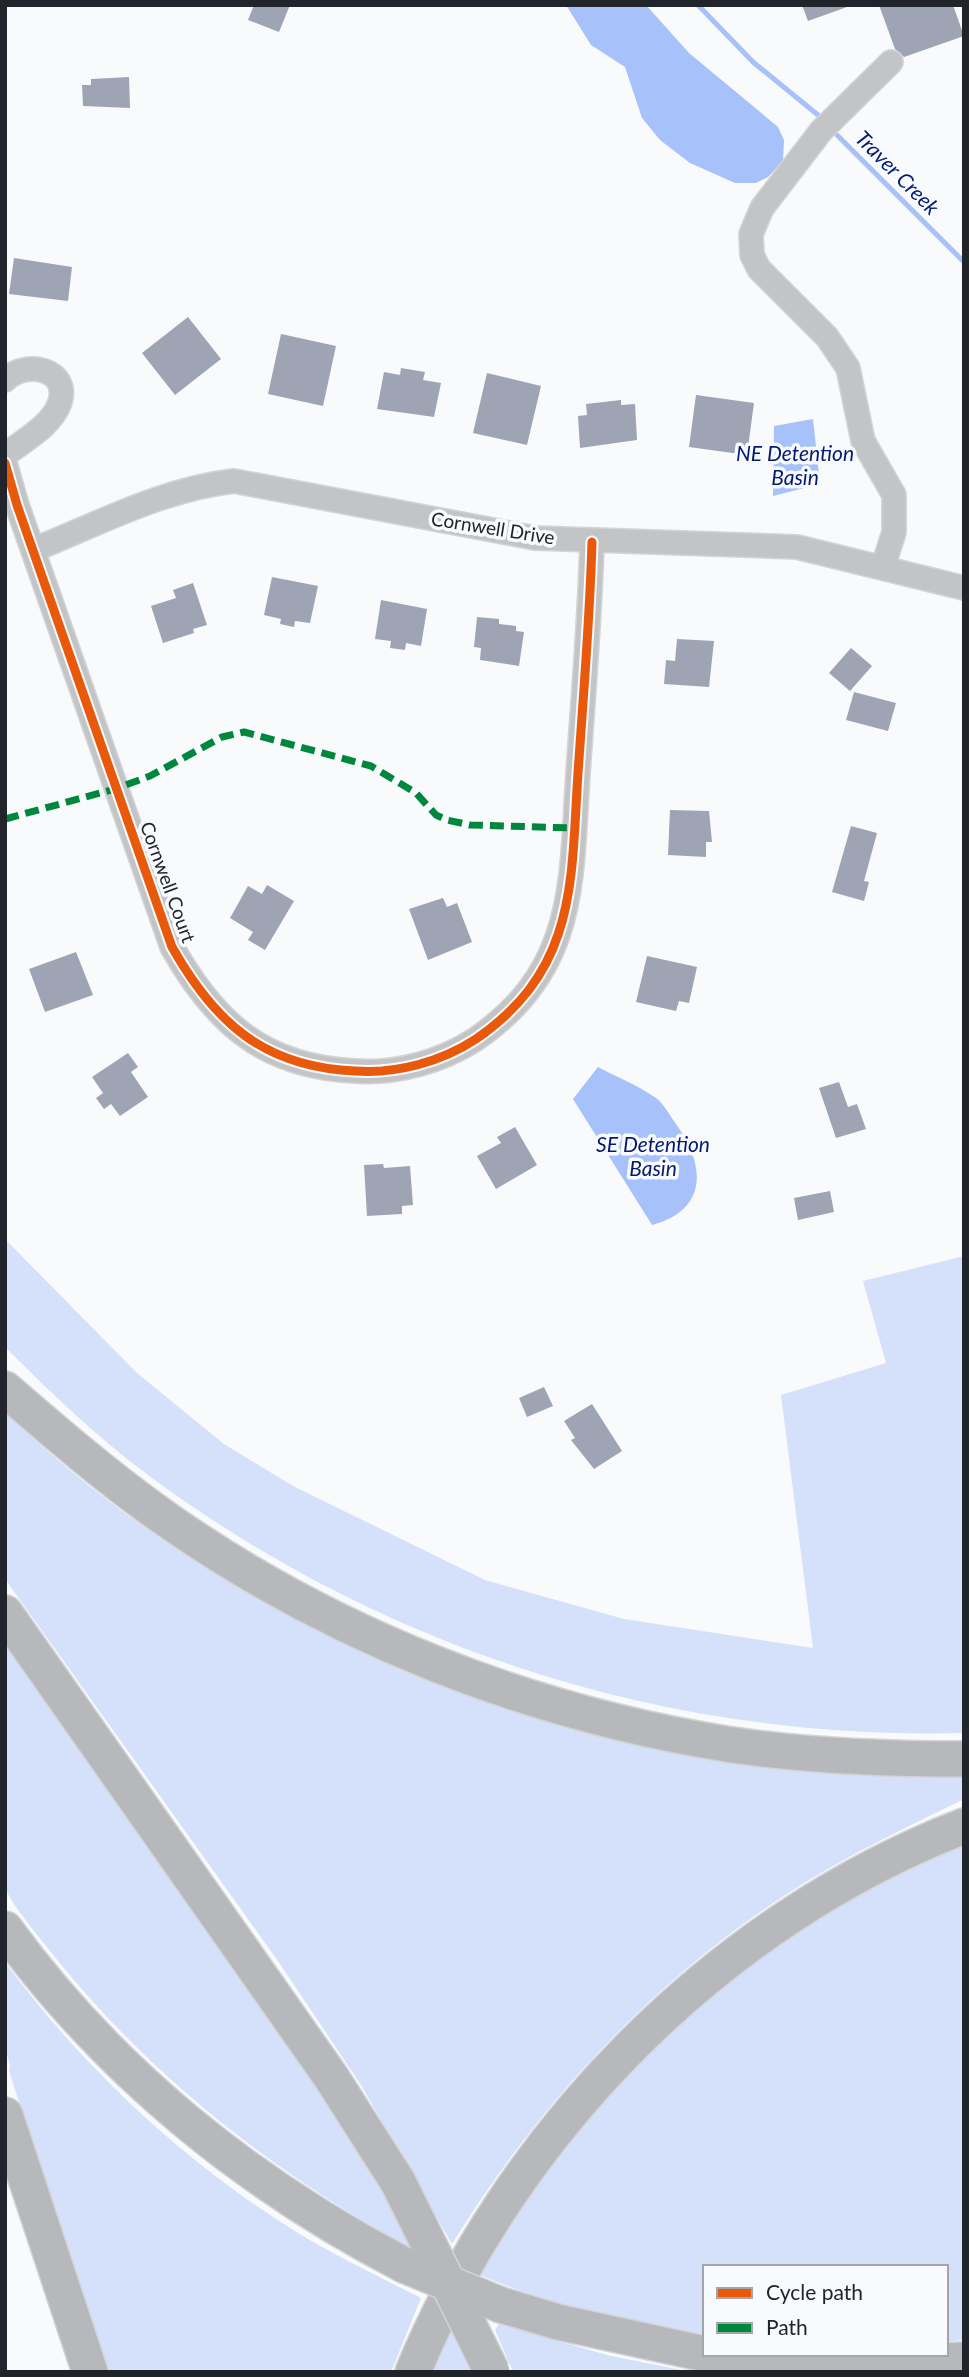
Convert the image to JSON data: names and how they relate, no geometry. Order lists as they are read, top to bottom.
{
  "streets": {
    "street": ["Cornwell Drive", "Cornwell Court"]
  },
  "crossings": [
    ["Cornwell Drive", "Cornwell Court"]
  ],
  "water": ["Traver Creek", "NE Detention Basin", "SE Detention Basin"],
  "legend": ["Cycle path", "Path"]
}
